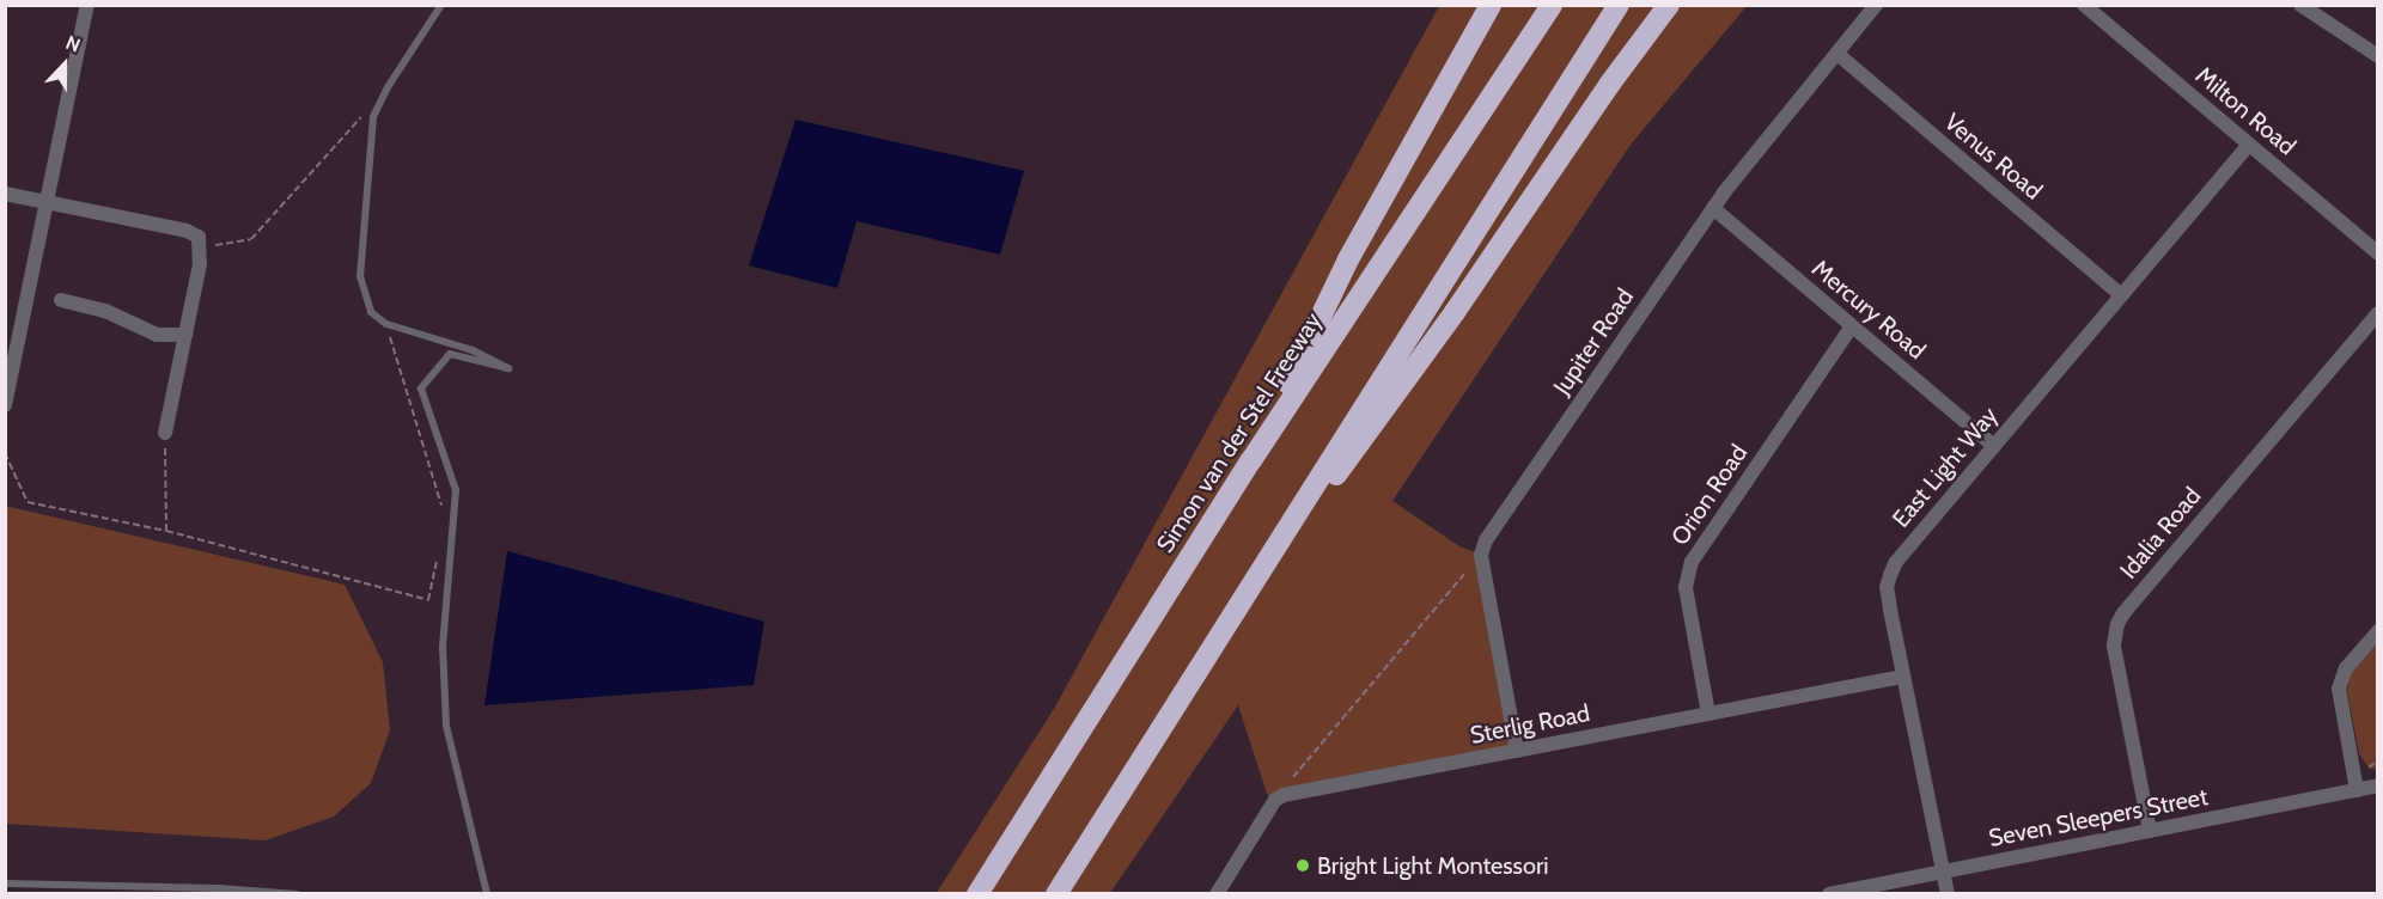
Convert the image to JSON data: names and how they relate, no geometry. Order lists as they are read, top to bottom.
{
  "streets": {
    "highway": ["Simon van der Stel Freeway"],
    "street": [
      "Milton Road",
      "Venus Road",
      "Mercury Road",
      "Jupiter Road",
      "East Light Way",
      "Orion Road",
      "Idalia Road",
      "Sterlig Road",
      "Seven Sleepers Street"
    ]
  },
  "crossings": [
    ["Milton Road", "East Light Way"],
    ["Venus Road", "Jupiter Road"],
    ["Venus Road", "East Light Way"],
    ["Mercury Road", "Jupiter Road"],
    ["Mercury Road", "East Light Way"],
    ["Mercury Road", "Orion Road"],
    ["East Light Way", "Sterlig Road"],
    ["East Light Way", "Seven Sleepers Street"],
    ["Orion Road", "Sterlig Road"],
    ["Idalia Road", "Seven Sleepers Street"]
  ],
  "places": ["Bright Light Montessori"],
  "north": "top"
}
